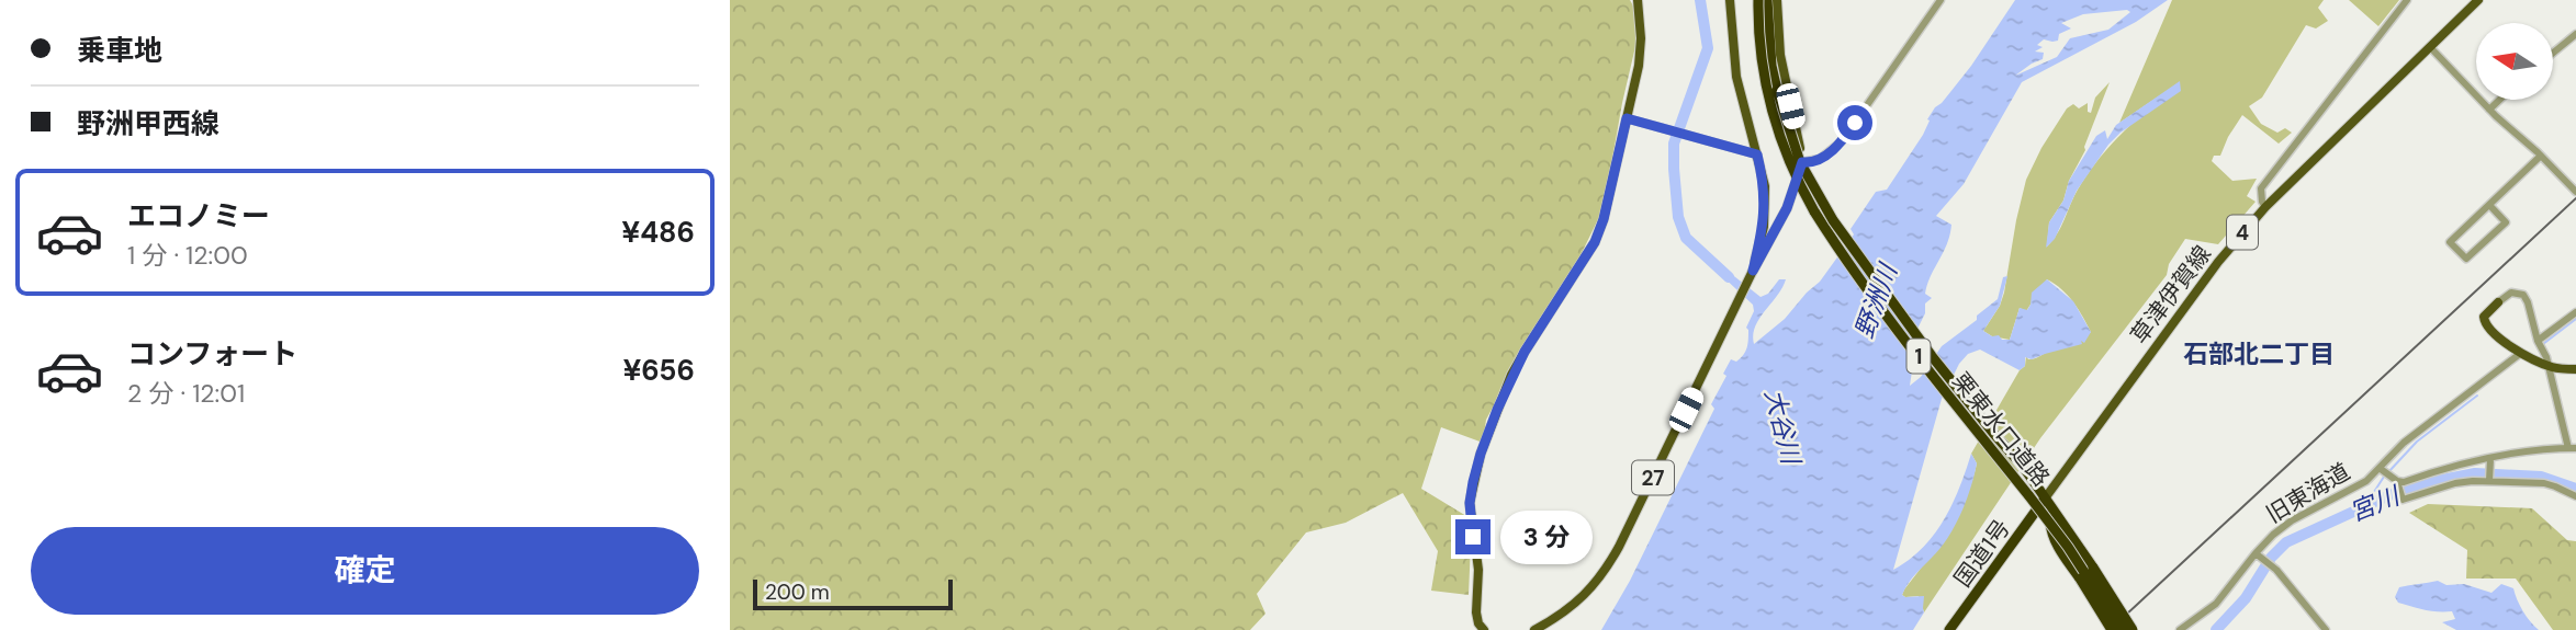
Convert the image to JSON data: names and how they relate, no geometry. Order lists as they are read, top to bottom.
{
  "streets": {
    "highway": ["1", "栗東水口道路", "国道1号"],
    "main road": ["4", "草津伊賀線", "27"],
    "street": ["旧東海道"]
  },
  "crossings": [
    ["草津伊賀線", "1"],
    ["草津伊賀線", "栗東水口道路"],
    ["草津伊賀線", "国道1号"],
    ["1", "栗東水口道路"],
    ["1", "国道1号"],
    ["栗東水口道路", "国道1号"]
  ],
  "districts": ["石部北二丁目"],
  "water": ["野洲川", "大谷川", "宮川"],
  "scale_bar": "200 m",
  "north": "left",
  "page": {
    "banner": ["乗車地", "野洲甲西線"],
    "list": [
      {
        "name": "エコノミー",
        "note": "1 分 · 12:00",
        "value": "¥486"
      },
      {
        "name": "コンフォート",
        "note": "2 分 · 12:01",
        "value": "¥656"
      }
    ],
    "bubble": "3 分",
    "buttons": "確定",
    "scale": "200 m"
  }
}
